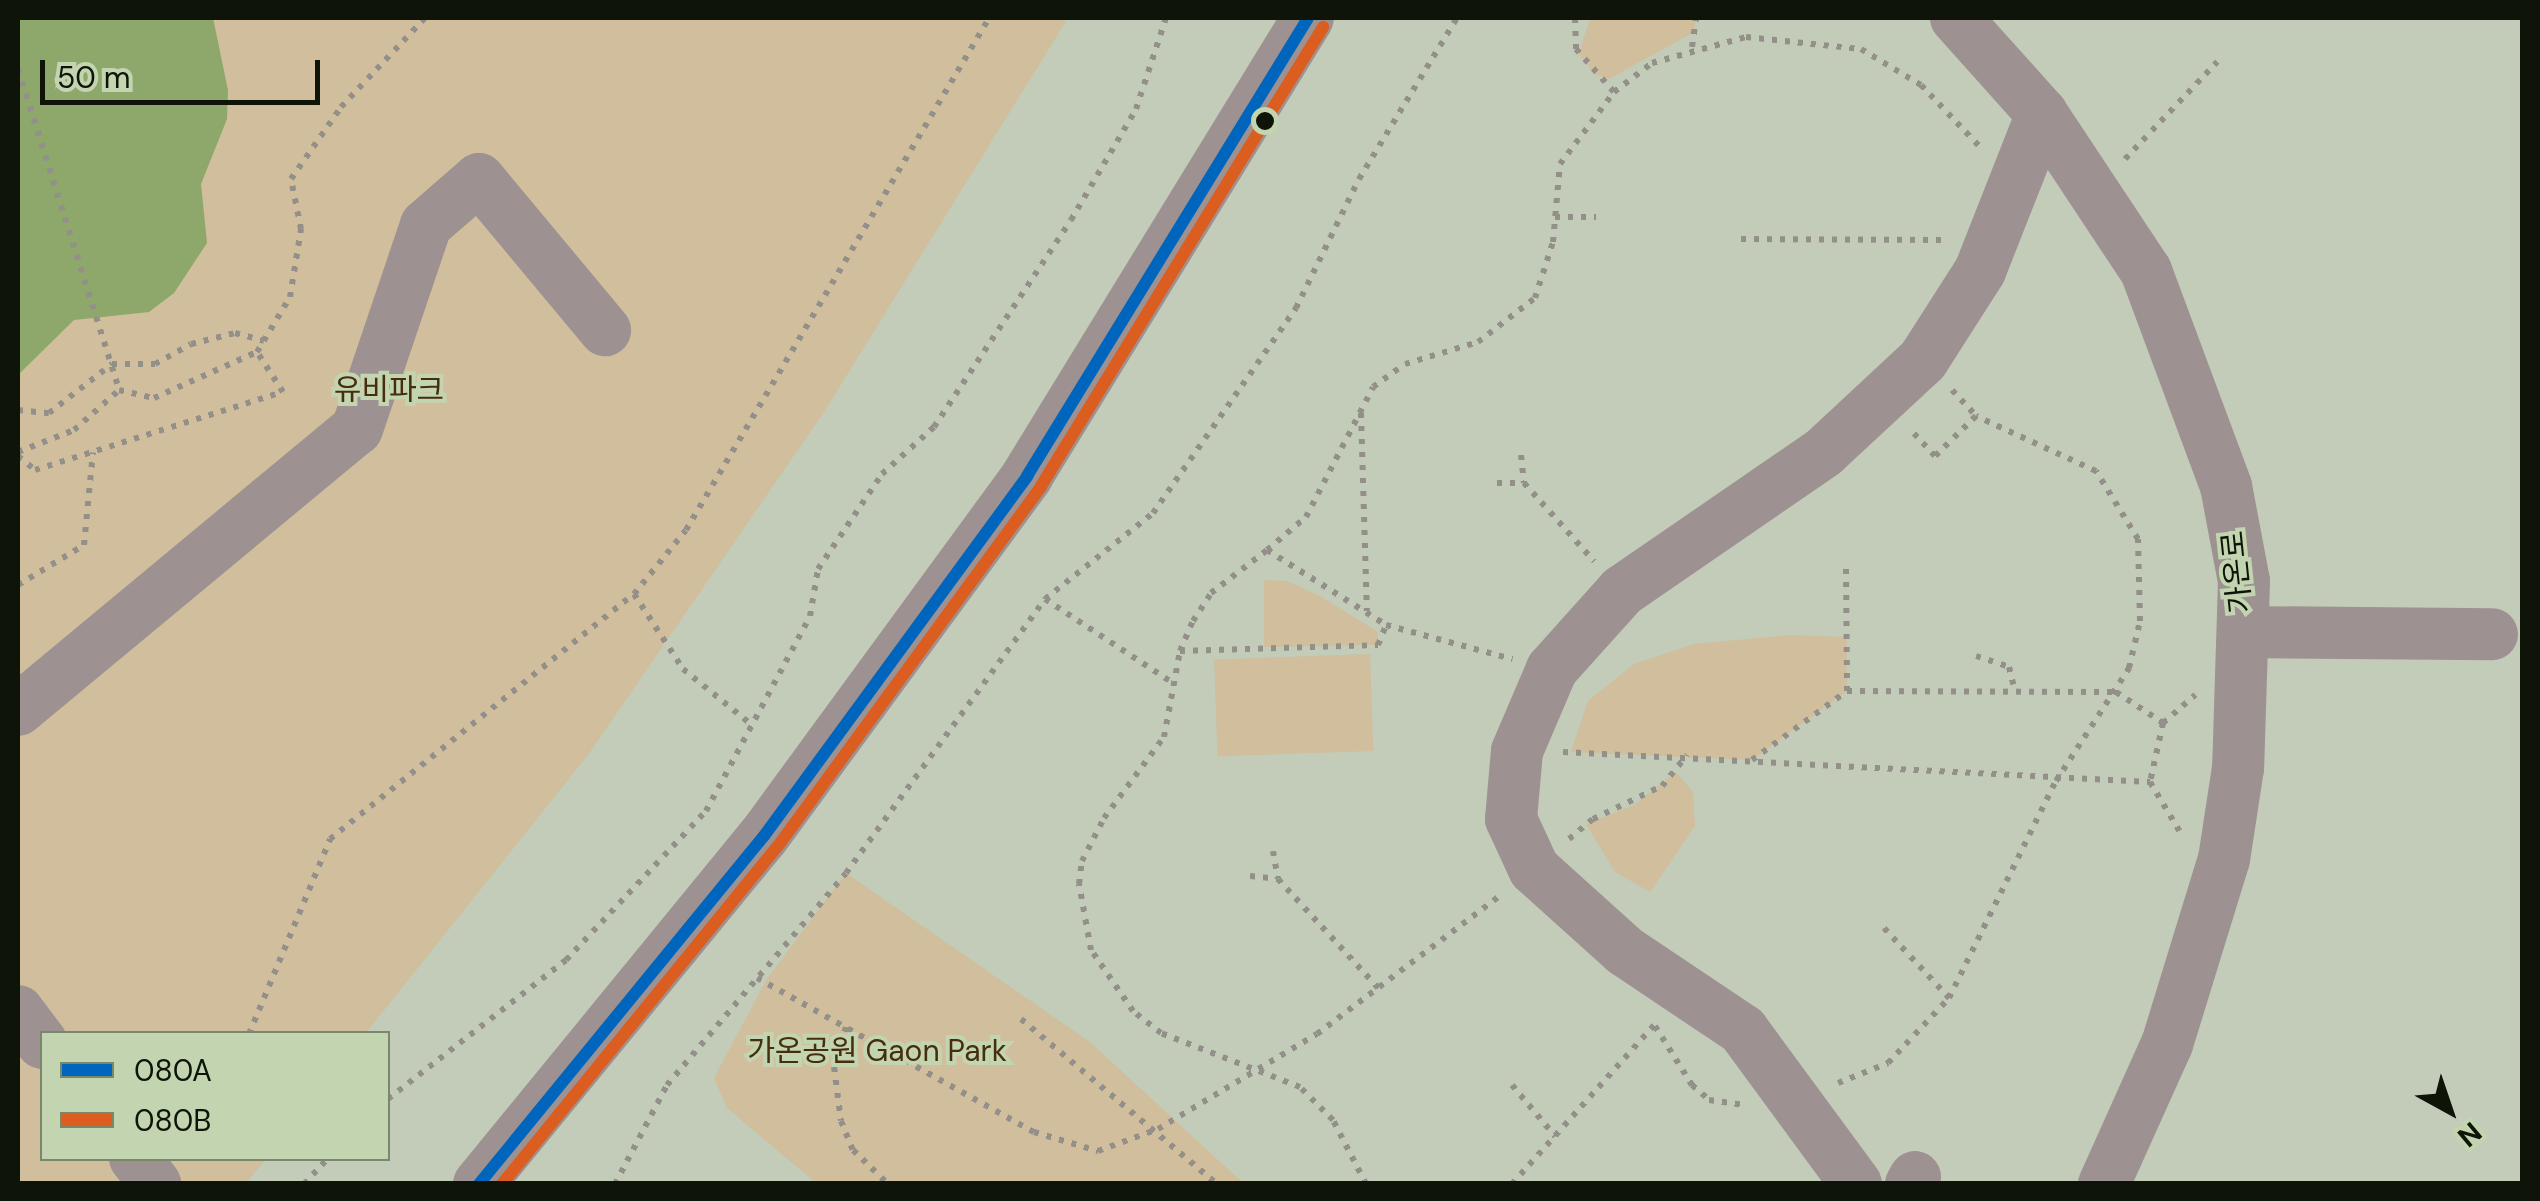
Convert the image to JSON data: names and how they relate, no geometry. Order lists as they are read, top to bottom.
{
  "streets": {
    "street": ["가온로"]
  },
  "parks": ["유비파크", "가온공원 Gaon Park"],
  "lines": ["transit line 080A", "transit line 080B"],
  "legend": ["080A", "080B"],
  "scale_bar": "50 m",
  "north": "bottom right"
}
